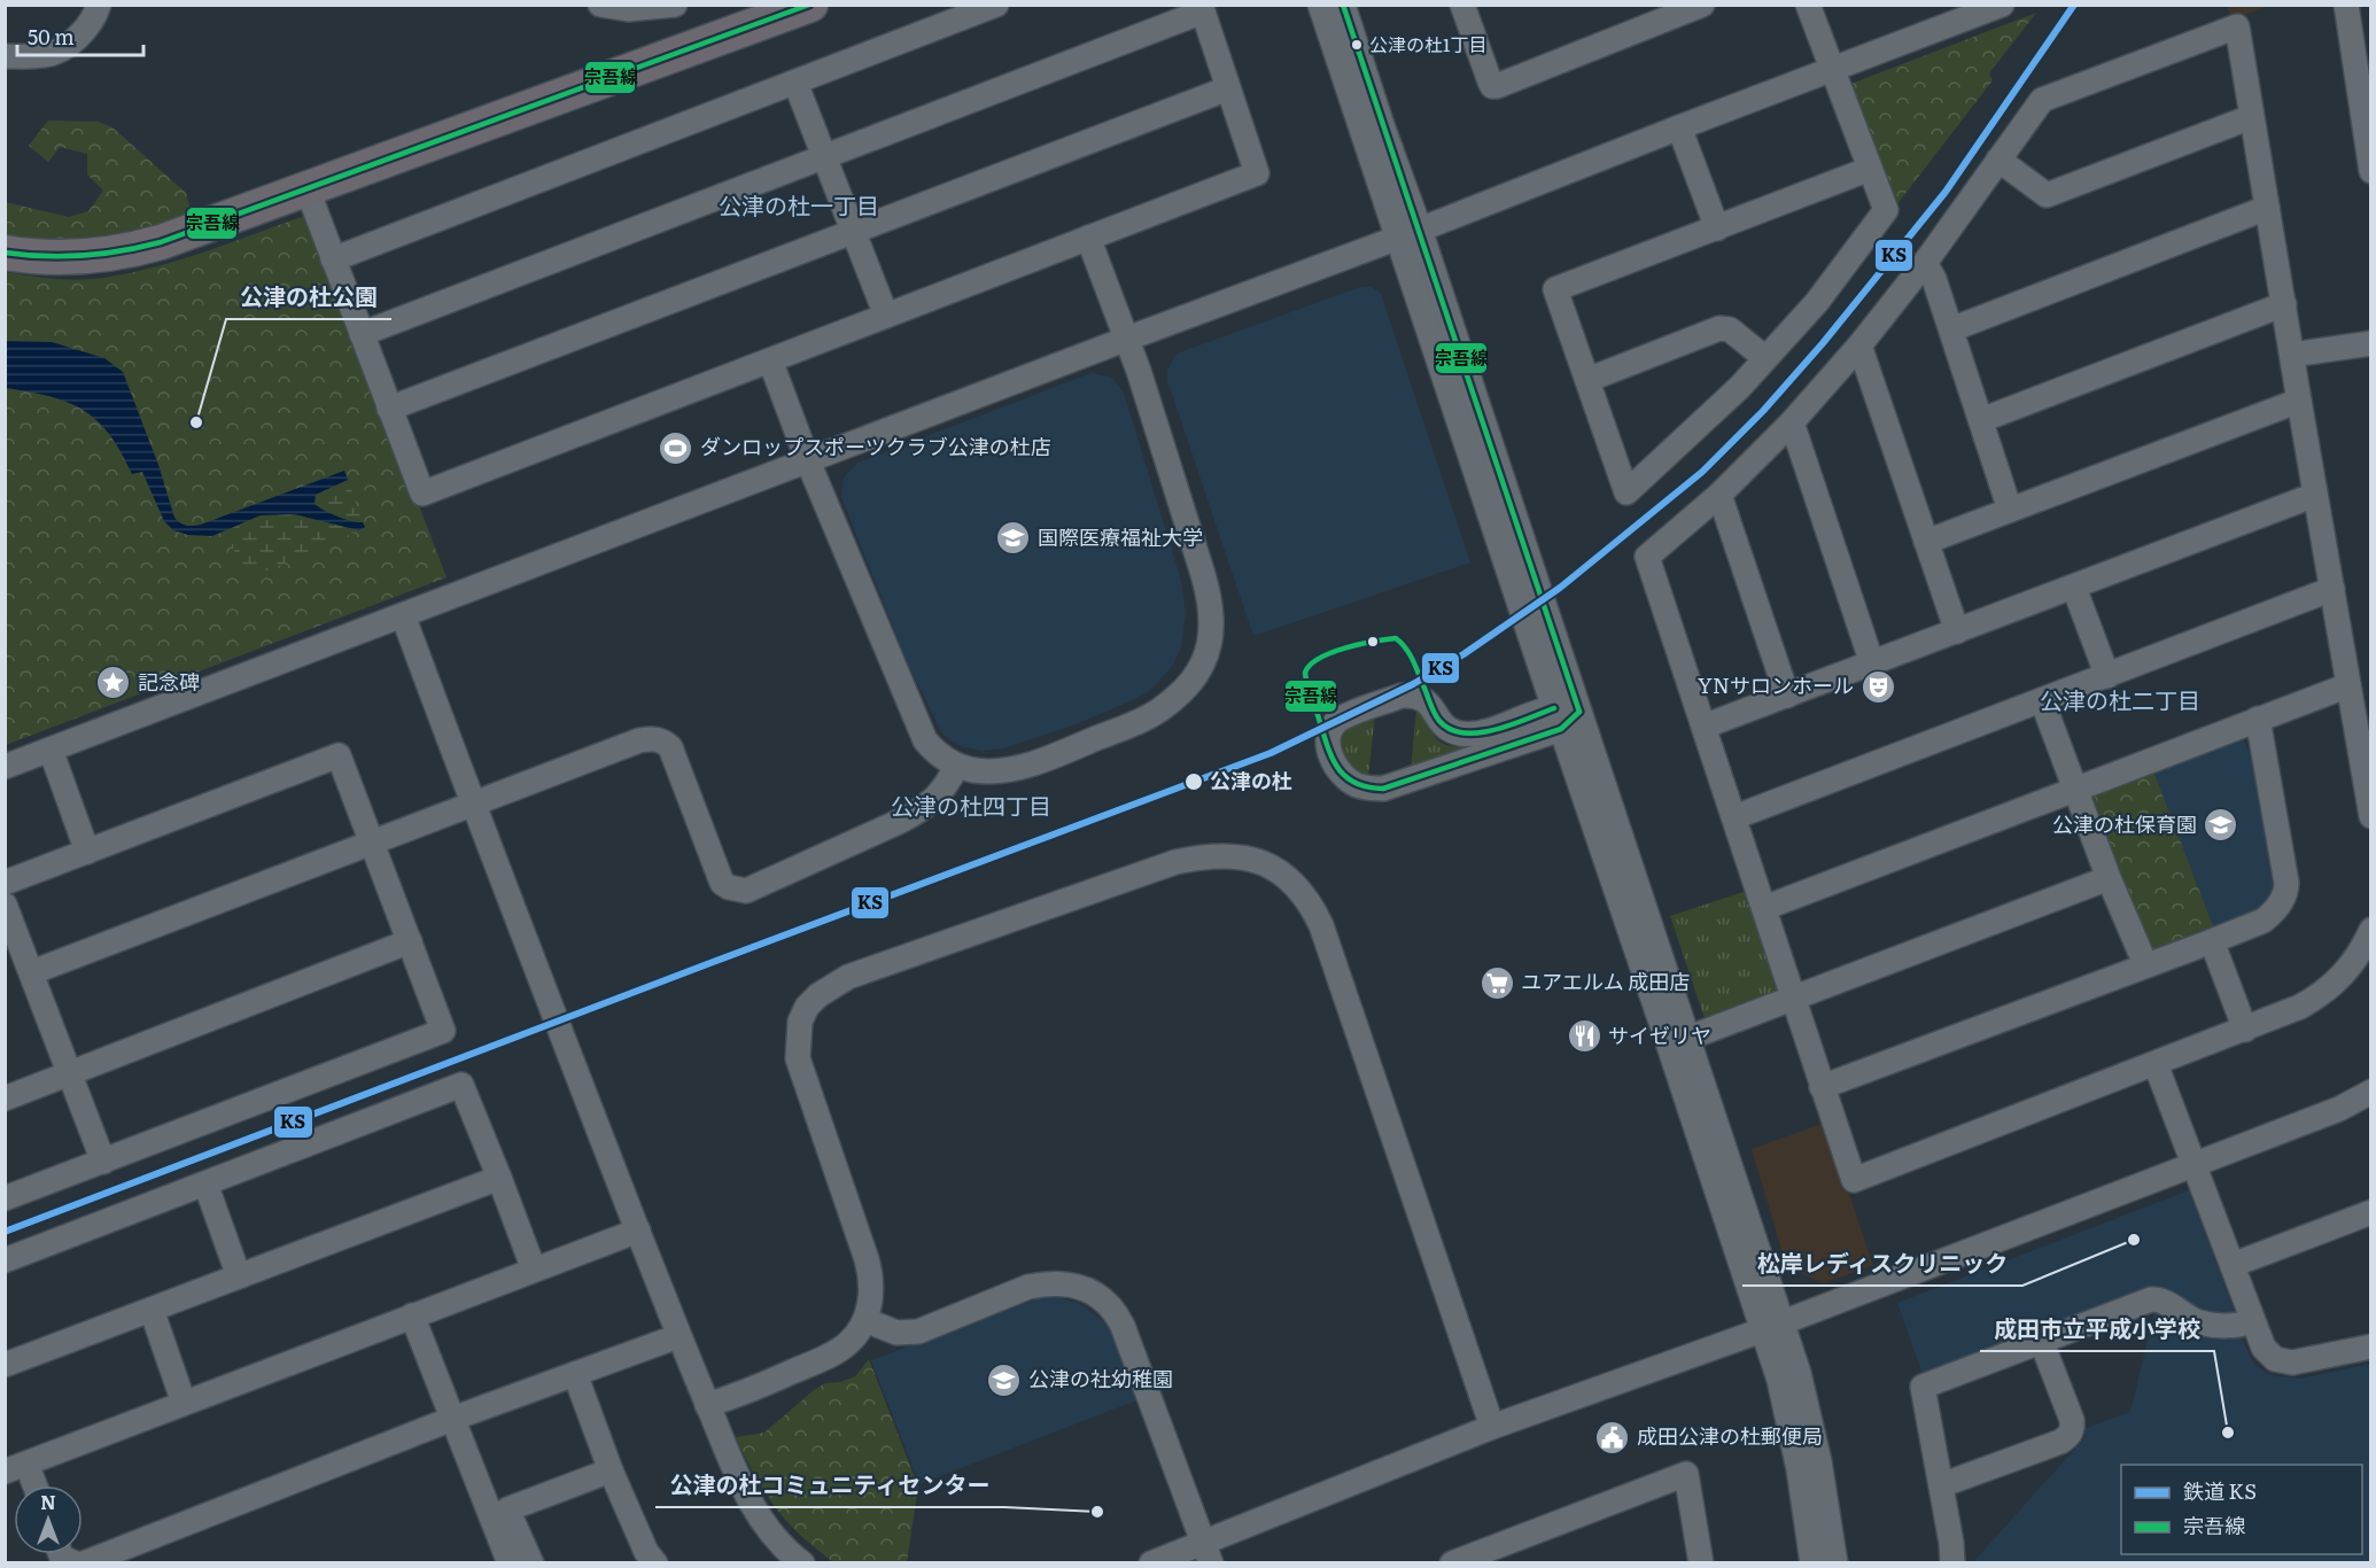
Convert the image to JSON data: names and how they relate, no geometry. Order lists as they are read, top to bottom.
{
  "districts": ["公津の杜一丁目", "公津の杜二丁目", "公津の杜四丁目"],
  "places": {
    "other": [
      "公津の杜1丁目",
      "公津の杜公園",
      "公津の杜",
      "松岸レディスクリニック",
      "成田市立平成小学校",
      "公津の杜コミュニティセンター"
    ],
    "sports": ["ダンロップスポーツクラブ公津の杜店"],
    "school or university": ["国際医療福祉大学", "公津の杜保育園", "公津の社幼稚園"],
    "place": ["記念碑"],
    "theatre": ["YNサロンホール"],
    "supermarket": ["ユアエルム 成田店"],
    "restaurant": ["サイゼリヤ"],
    "public building": ["成田公津の杜郵便局"]
  },
  "lines": ["rail line KS", "transit line 宗吾線"],
  "legend": ["鉄道 KS", "宗吾線"],
  "scale_bar": "50 m",
  "north": "top"
}
